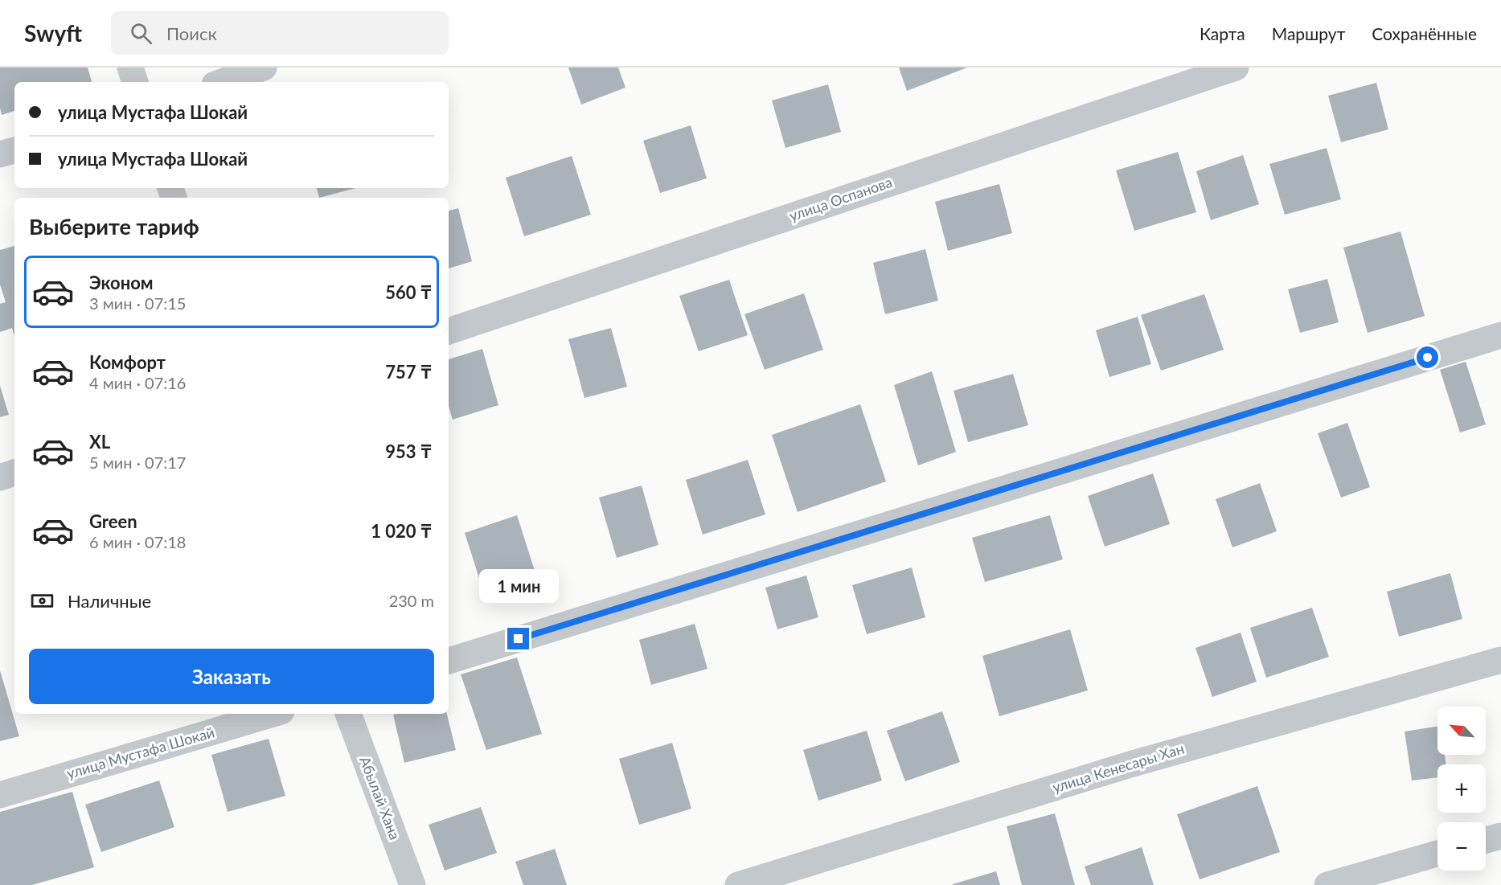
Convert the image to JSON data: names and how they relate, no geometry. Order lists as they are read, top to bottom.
{
  "streets": {
    "street": [
      "улица Оспанова",
      "улица Мустафа Шокай",
      "улица Кенесары Хан",
      "Абылай Хана"
    ]
  },
  "north": "top left",
  "page": {
    "header": "Swyft",
    "search": "Поиск",
    "nav": ["Карта", "Маршрут", "Сохранённые"],
    "banner": ["улица Мустафа Шокай", "улица Мустафа Шокай"],
    "heading": "Выберите тариф",
    "list": [
      {
        "name": "Эконом",
        "note": "3 мин · 07:15",
        "value": "560 ₸"
      },
      {
        "name": "Комфорт",
        "note": "4 мин · 07:16",
        "value": "757 ₸"
      },
      {
        "name": "XL",
        "note": "5 мин · 07:17",
        "value": "953 ₸"
      },
      {
        "name": "Green",
        "note": "6 мин · 07:18",
        "value": "1 020 ₸"
      }
    ],
    "bubble": "1 мин",
    "pay": ["Наличные", "230 m"],
    "buttons": "Заказать",
    "map_buttons": ["+", "−"]
  }
}
